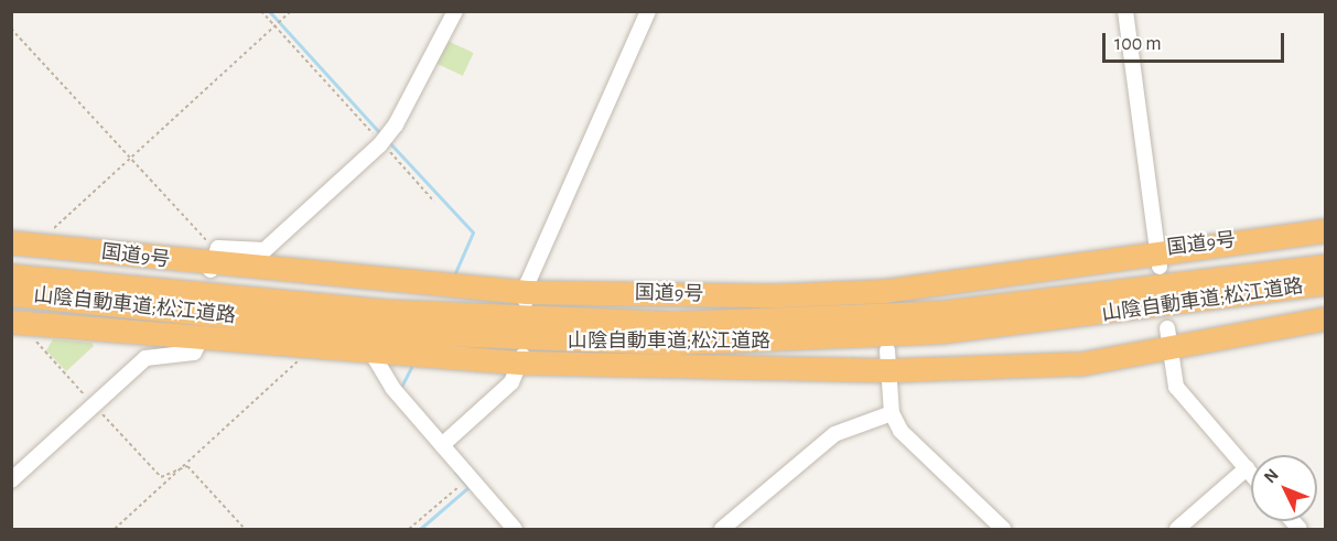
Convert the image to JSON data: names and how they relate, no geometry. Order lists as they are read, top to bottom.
{
  "streets": {
    "highway": ["国道9号", "山陰自動車道;松江道路"]
  },
  "scale_bar": "100 m",
  "north": "top left"
}
